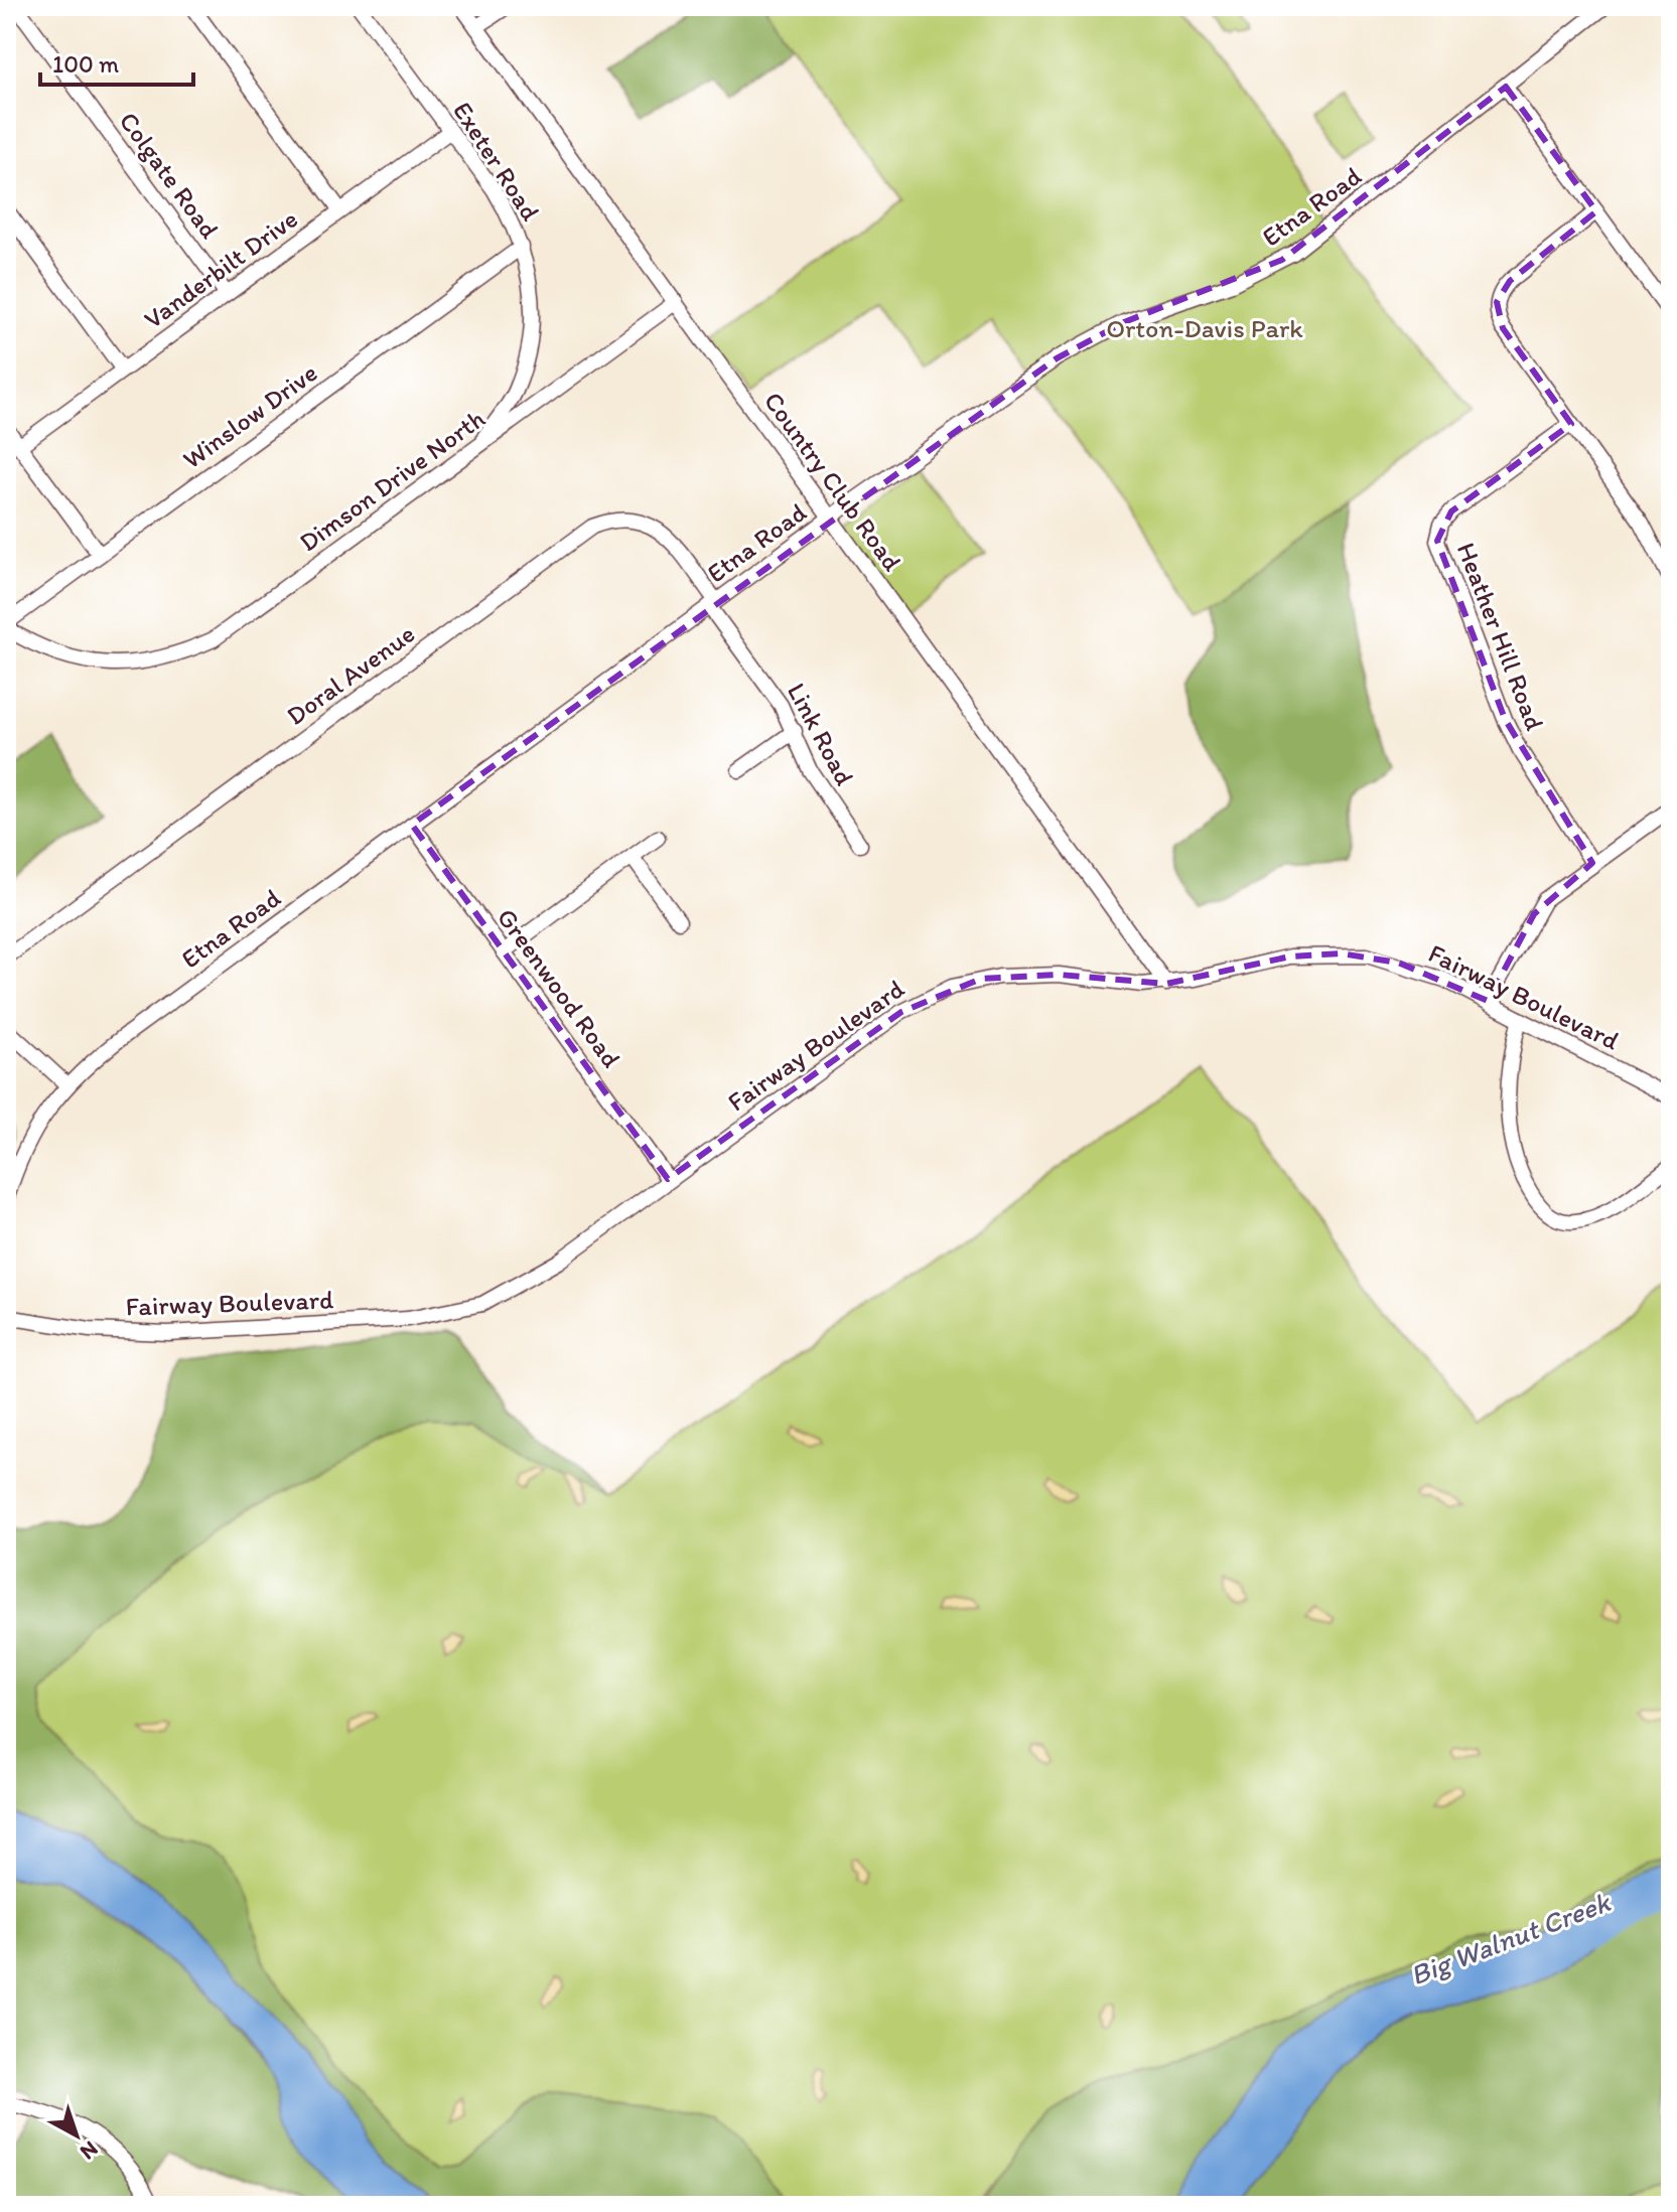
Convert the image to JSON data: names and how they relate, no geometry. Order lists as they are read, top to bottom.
{
  "streets": {
    "street": [
      "Exeter Road",
      "Colgate Road",
      "Etna Road",
      "Vanderbilt Drive",
      "Winslow Drive",
      "Dimson Drive North",
      "Country Club Road",
      "Heather Hill Road",
      "Doral Avenue",
      "Link Road",
      "Greenwood Road",
      "Fairway Boulevard"
    ]
  },
  "crossings": [
    ["Exeter Road", "Vanderbilt Drive"],
    ["Exeter Road", "Winslow Drive"],
    ["Exeter Road", "Dimson Drive North"],
    ["Colgate Road", "Vanderbilt Drive"],
    ["Etna Road", "Country Club Road"],
    ["Etna Road", "Doral Avenue"],
    ["Etna Road", "Link Road"],
    ["Etna Road", "Greenwood Road"],
    ["Winslow Drive", "Dimson Drive North"],
    ["Dimson Drive North", "Country Club Road"],
    ["Country Club Road", "Fairway Boulevard"],
    ["Doral Avenue", "Link Road"],
    ["Greenwood Road", "Fairway Boulevard"]
  ],
  "water": ["Big Walnut Creek"],
  "parks": ["Orton-Davis Park"],
  "scale_bar": "100 m",
  "north": "bottom right"
}
